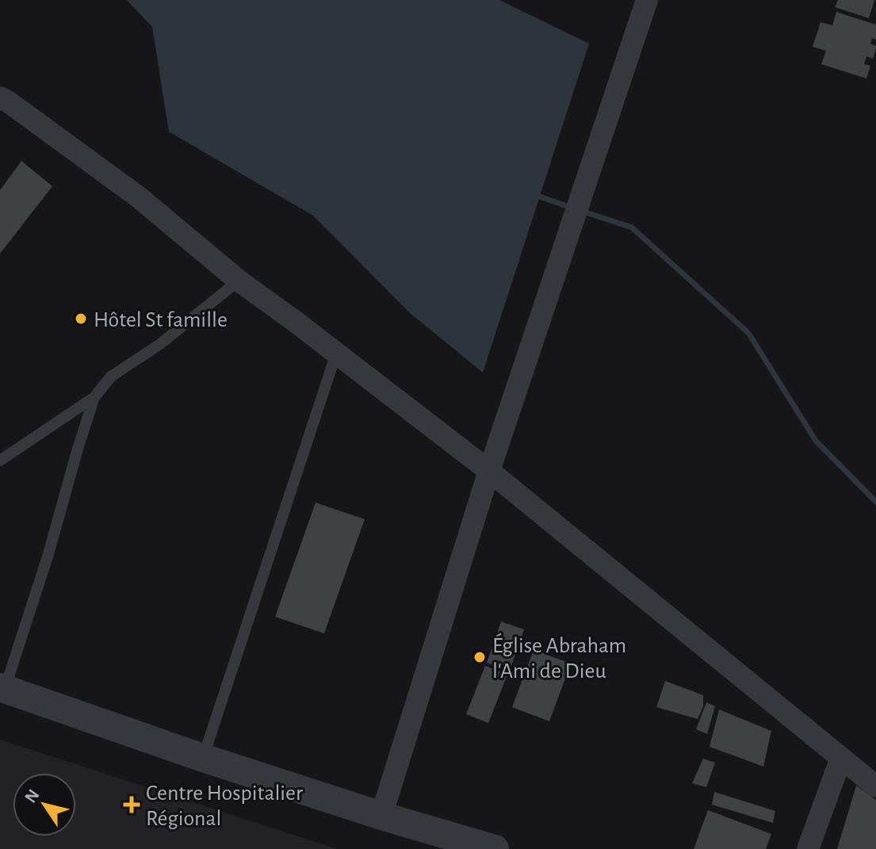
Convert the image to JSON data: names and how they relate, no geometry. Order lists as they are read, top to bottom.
{
  "places": {
    "other": ["Hôtel St famille", "Église Abraham l'Ami de Dieu"],
    "health": ["Centre Hospitalier Régional"]
  },
  "north": "top left"
}
